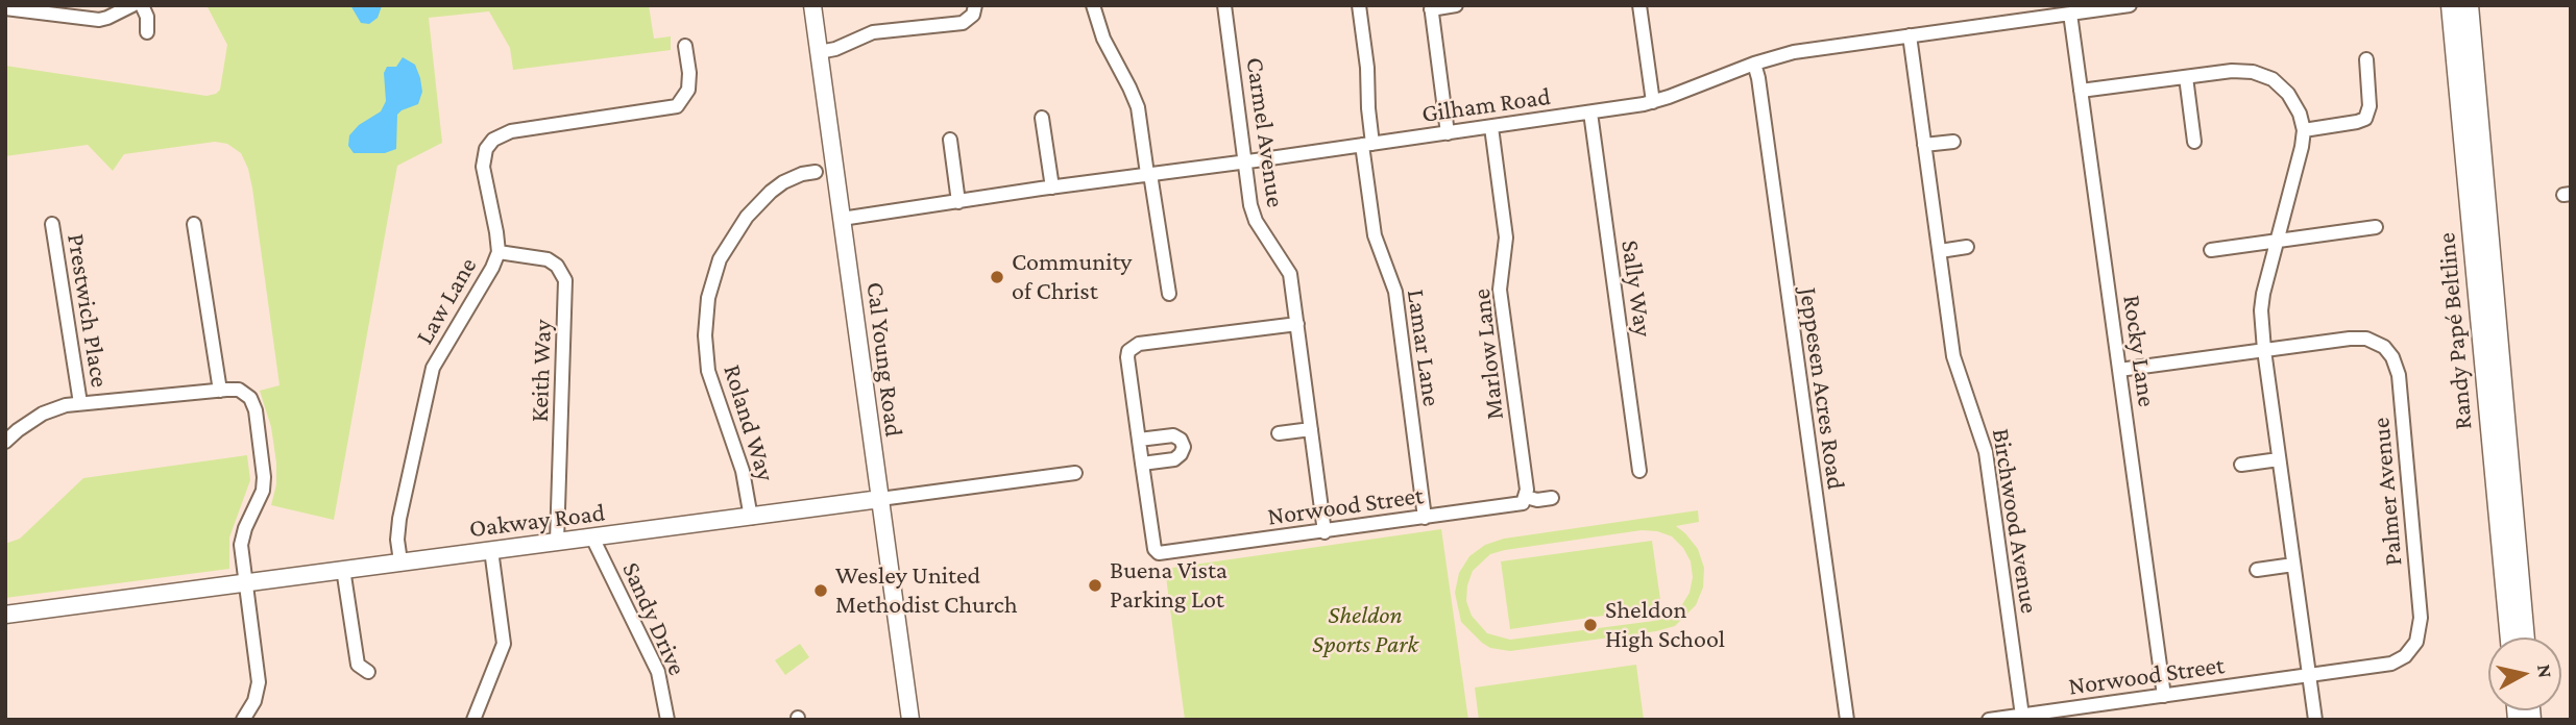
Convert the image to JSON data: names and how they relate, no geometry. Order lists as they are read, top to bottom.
{
  "streets": {
    "highway": ["Randy Papé Beltline"],
    "main road": ["Cal Young Road", "Oakway Road"],
    "street": [
      "Gilham Road",
      "Carmel Avenue",
      "Sally Way",
      "Law Lane",
      "Prestwich Place",
      "Lamar Lane",
      "Rocky Lane",
      "Marlow Lane",
      "Keith Way",
      "Jeppesen Acres Road",
      "Roland Way",
      "Palmer Avenue",
      "Norwood Street",
      "Birchwood Avenue",
      "Sandy Drive"
    ]
  },
  "crossings": [
    ["Gilham Road", "Carmel Avenue"],
    ["Gilham Road", "Sally Way"],
    ["Gilham Road", "Lamar Lane"],
    ["Gilham Road", "Rocky Lane"],
    ["Gilham Road", "Marlow Lane"],
    ["Gilham Road", "Cal Young Road"],
    ["Gilham Road", "Jeppesen Acres Road"],
    ["Gilham Road", "Birchwood Avenue"],
    ["Carmel Avenue", "Norwood Street"],
    ["Law Lane", "Keith Way"],
    ["Law Lane", "Oakway Road"],
    ["Lamar Lane", "Norwood Street"],
    ["Rocky Lane", "Palmer Avenue"],
    ["Rocky Lane", "Norwood Street"],
    ["Marlow Lane", "Norwood Street"],
    ["Cal Young Road", "Oakway Road"],
    ["Keith Way", "Oakway Road"],
    ["Roland Way", "Oakway Road"],
    ["Palmer Avenue", "Norwood Street"],
    ["Norwood Street", "Birchwood Avenue"],
    ["Oakway Road", "Sandy Drive"]
  ],
  "parks": ["Sheldon Sports Park"],
  "places": [
    "Community of Christ",
    "Buena Vista Parking Lot",
    "Wesley United Methodist Church",
    "Sheldon High School"
  ],
  "north": "right"
}
